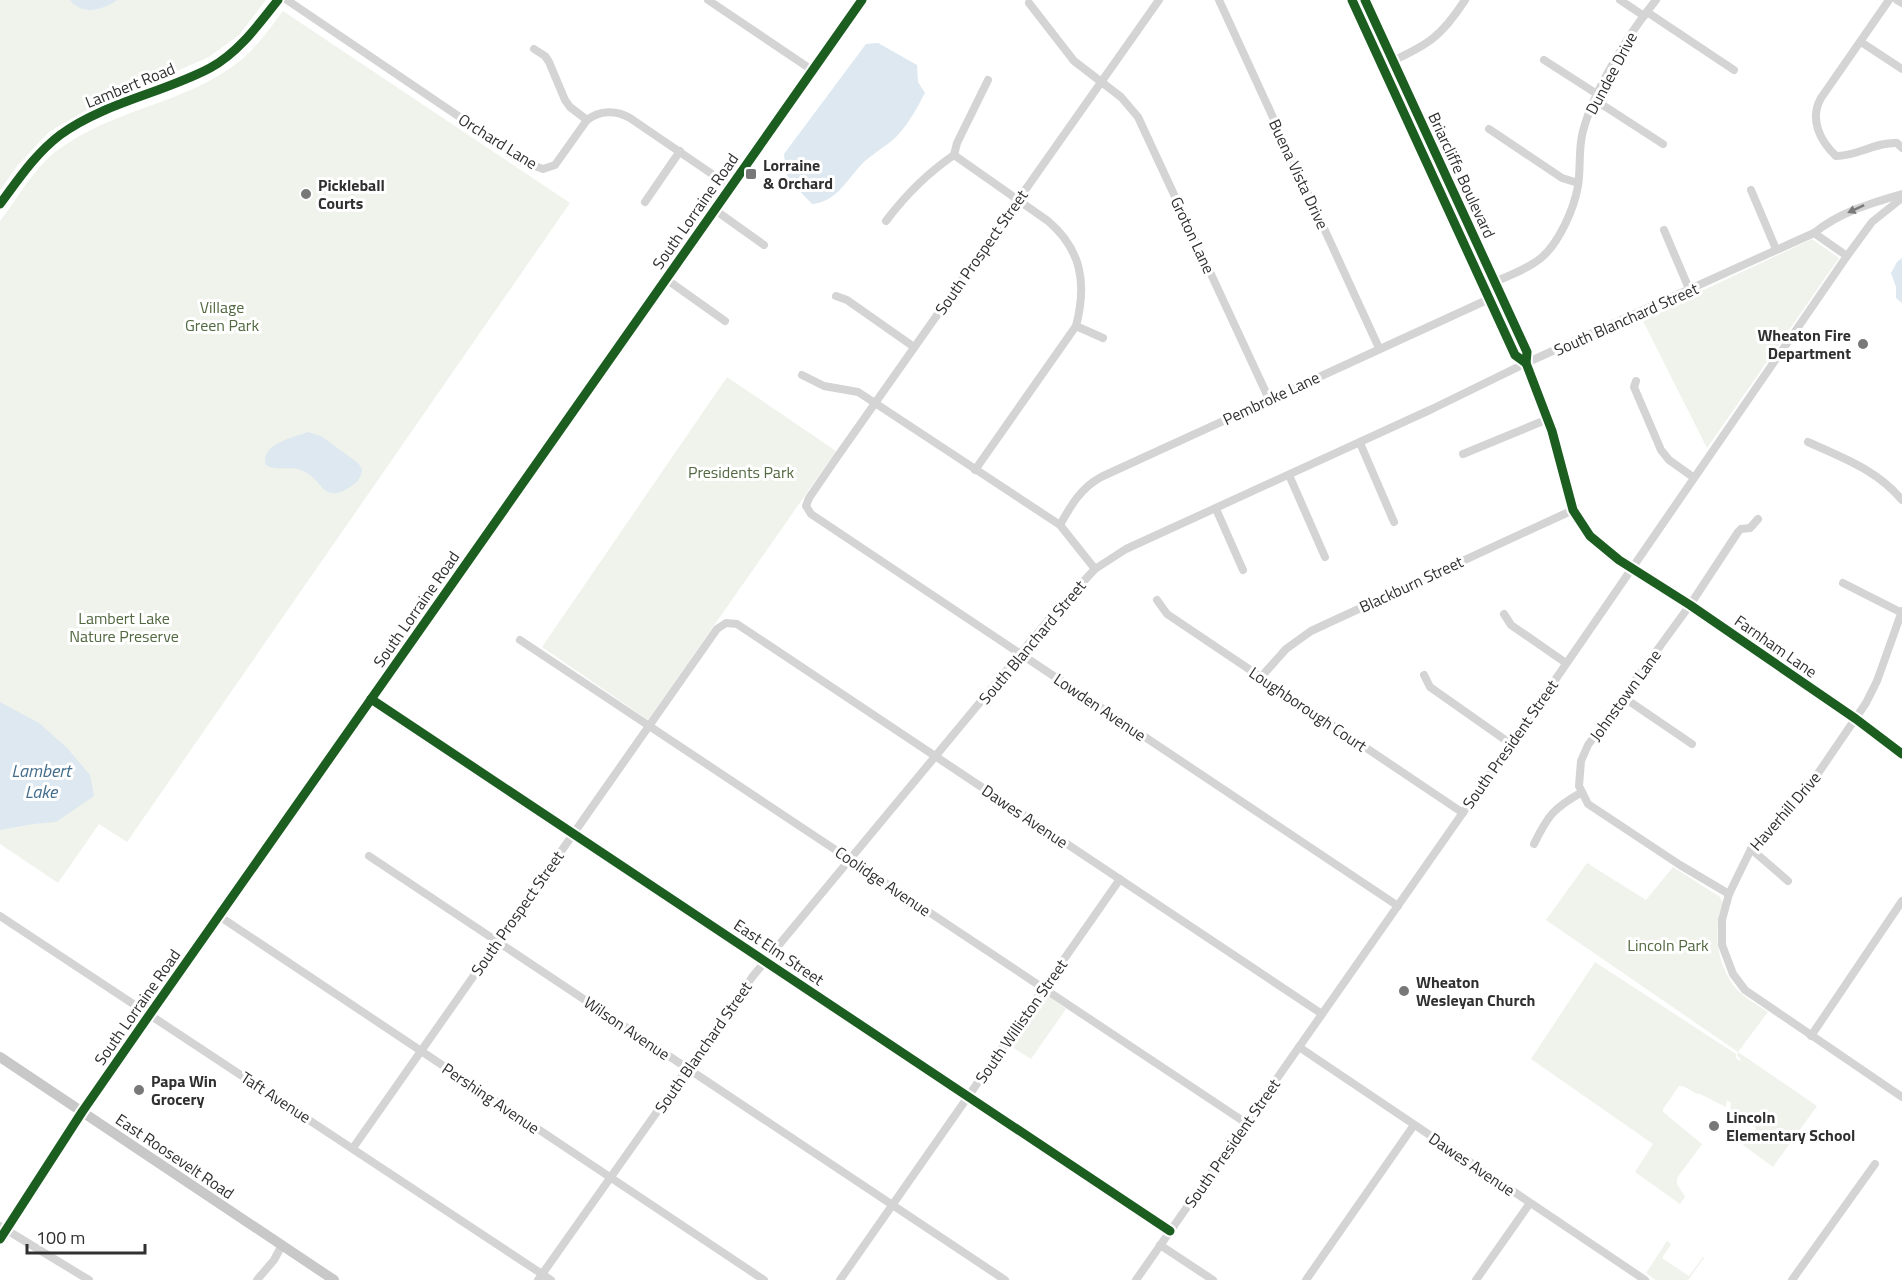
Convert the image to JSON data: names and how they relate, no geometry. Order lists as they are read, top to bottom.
{
  "streets": {
    "main road": ["East Roosevelt Road"],
    "street": [
      "Dundee Drive",
      "Lambert Road",
      "Orchard Lane",
      "Buena Vista Drive",
      "Briarcliffe Boulevard",
      "South Lorraine Road",
      "Groton Lane",
      "South Prospect Street",
      "South Blanchard Street",
      "Pembroke Lane",
      "Blackburn Street",
      "Farnham Lane",
      "Johnstown Lane",
      "Lowden Avenue",
      "Loughborough Court",
      "South President Street",
      "Haverhill Drive",
      "Dawes Avenue",
      "Coolidge Avenue",
      "East Elm Street",
      "South Williston Street",
      "Wilson Avenue",
      "Taft Avenue",
      "Pershing Avenue"
    ]
  },
  "crossings": [
    ["Dundee Drive", "Briarcliffe Boulevard"],
    ["Buena Vista Drive", "Pembroke Lane"],
    ["Briarcliffe Boulevard", "South Blanchard Street"],
    ["Briarcliffe Boulevard", "Pembroke Lane"],
    ["Briarcliffe Boulevard", "Blackburn Street"],
    ["Briarcliffe Boulevard", "Farnham Lane"],
    ["Briarcliffe Boulevard", "South President Street"],
    ["South Lorraine Road", "East Elm Street"],
    ["South Lorraine Road", "Taft Avenue"],
    ["South Lorraine Road", "Pershing Avenue"],
    ["South Lorraine Road", "East Roosevelt Road"],
    ["Groton Lane", "South Prospect Street"],
    ["Groton Lane", "Pembroke Lane"],
    ["South Prospect Street", "Lowden Avenue"],
    ["South Prospect Street", "Dawes Avenue"],
    ["South Prospect Street", "Coolidge Avenue"],
    ["South Prospect Street", "East Elm Street"],
    ["South Prospect Street", "Wilson Avenue"],
    ["South Prospect Street", "Taft Avenue"],
    ["South Prospect Street", "Pershing Avenue"],
    ["South Blanchard Street", "Lowden Avenue"],
    ["South Blanchard Street", "South President Street"],
    ["South Blanchard Street", "Dawes Avenue"],
    ["South Blanchard Street", "Coolidge Avenue"],
    ["South Blanchard Street", "East Elm Street"],
    ["South Blanchard Street", "Wilson Avenue"],
    ["South Blanchard Street", "Taft Avenue"],
    ["South Blanchard Street", "Pershing Avenue"],
    ["Blackburn Street", "Loughborough Court"],
    ["Farnham Lane", "Johnstown Lane"],
    ["Farnham Lane", "South President Street"],
    ["Farnham Lane", "Haverhill Drive"],
    ["Lowden Avenue", "South President Street"],
    ["Loughborough Court", "South President Street"],
    ["South President Street", "Dawes Avenue"],
    ["South President Street", "Coolidge Avenue"],
    ["South President Street", "East Elm Street"],
    ["Dawes Avenue", "South Williston Street"],
    ["Coolidge Avenue", "South Williston Street"],
    ["East Elm Street", "South Williston Street"],
    ["South Williston Street", "Wilson Avenue"]
  ],
  "water": ["Lambert Lake"],
  "parks": [
    "Village Green Park",
    "Presidents Park",
    "Lambert Lake Nature Preserve",
    "Lincoln Park"
  ],
  "places": {
    "transit": ["Lorraine & Orchard"],
    "other": [
      "Pickleball Courts",
      "Wheaton Fire Department",
      "Wheaton Wesleyan Church",
      "Papa Win Grocery",
      "Lincoln Elementary School"
    ]
  },
  "scale_bar": "100 m"
}
